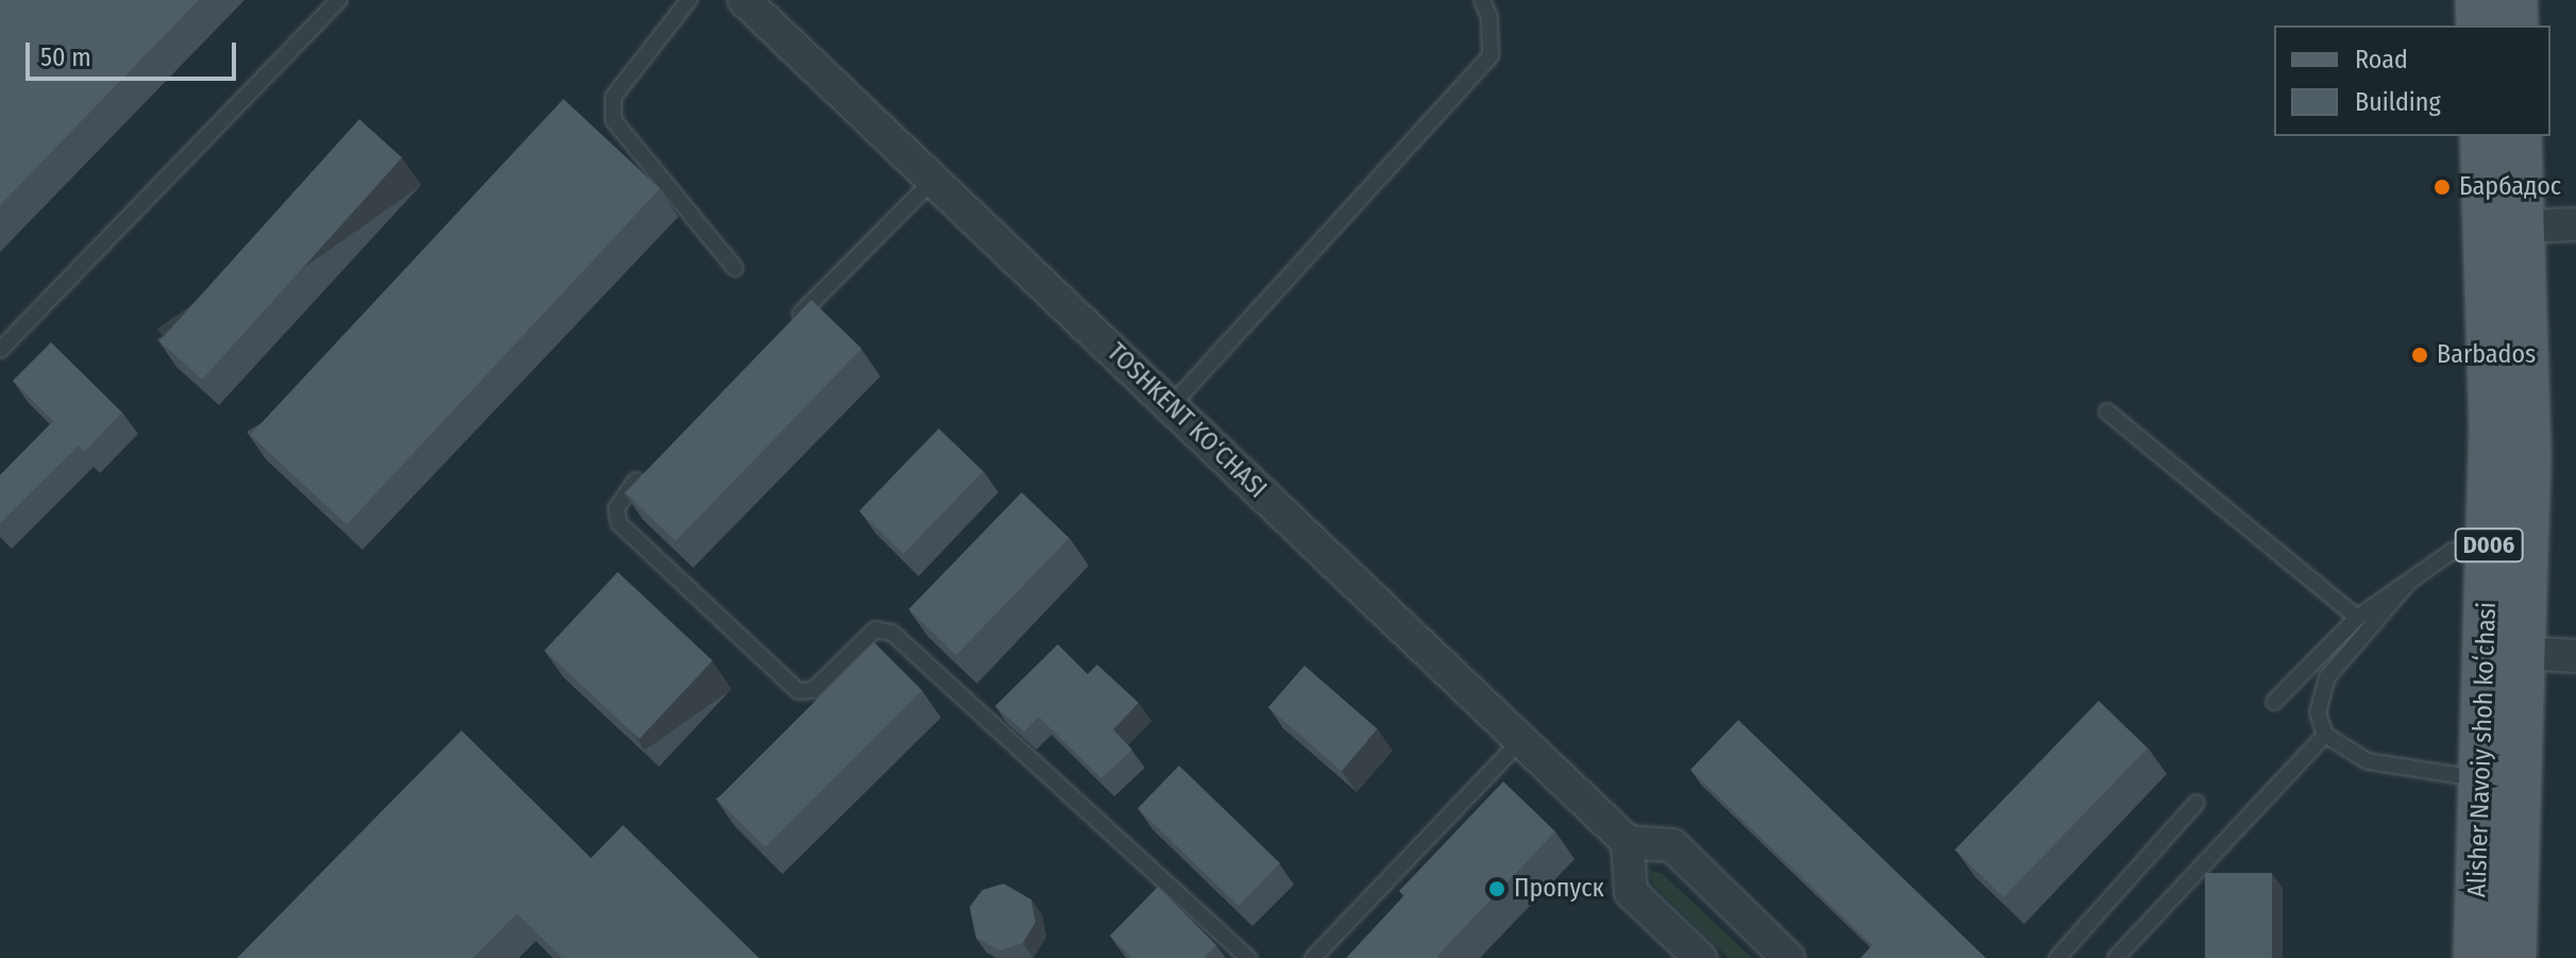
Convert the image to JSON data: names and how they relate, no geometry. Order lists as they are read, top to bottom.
{
  "streets": {
    "main road": ["D006", "Alisher Navoiy shoh koʻchasi"],
    "street": ["TOSHKENT KO‘CHASI"]
  },
  "places": ["Барбадос", "Barbados", "Пропуск"],
  "legend": ["Road", "Building"],
  "scale_bar": "50 m"
}
